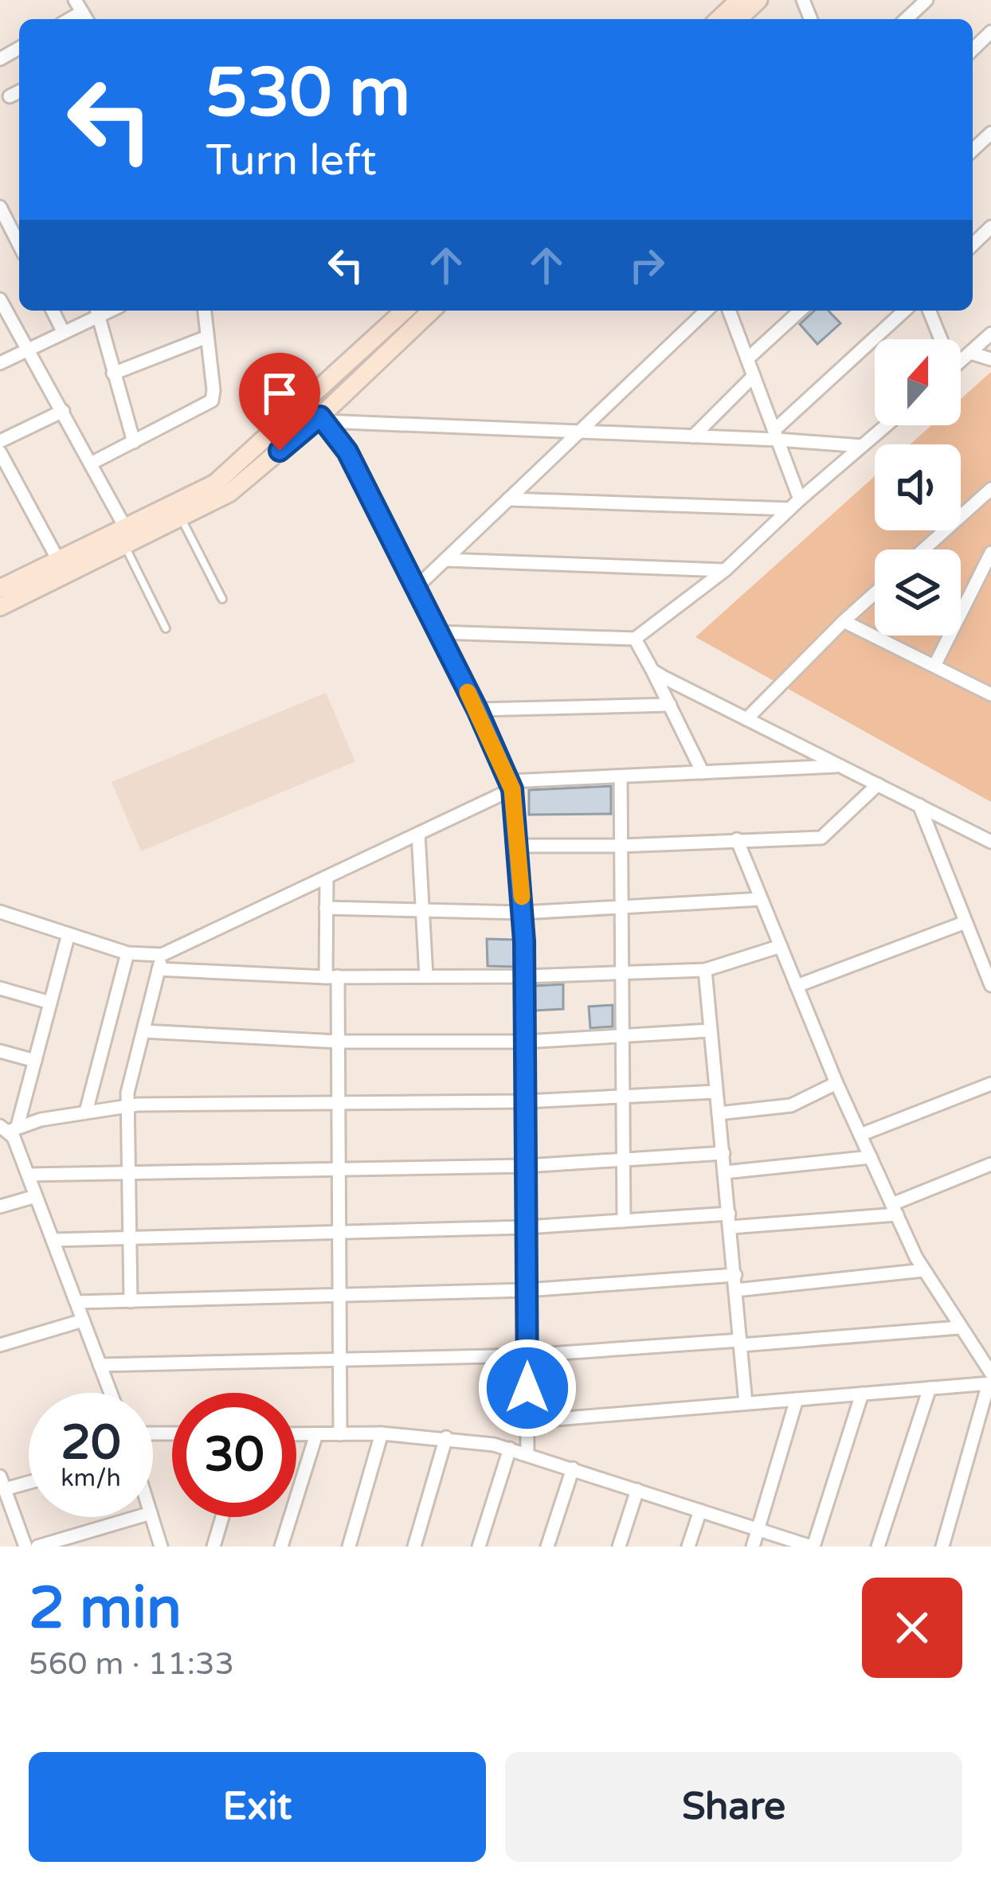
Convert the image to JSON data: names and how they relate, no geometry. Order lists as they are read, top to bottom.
{
  "north": "top",
  "page": {
    "turn": ["530 m", "Turn left"],
    "speed": "20 km/h",
    "limit": "30",
    "heading": ["2 min", "560 m · 11:33"],
    "buttons": ["Exit", "Share"]
  }
}
